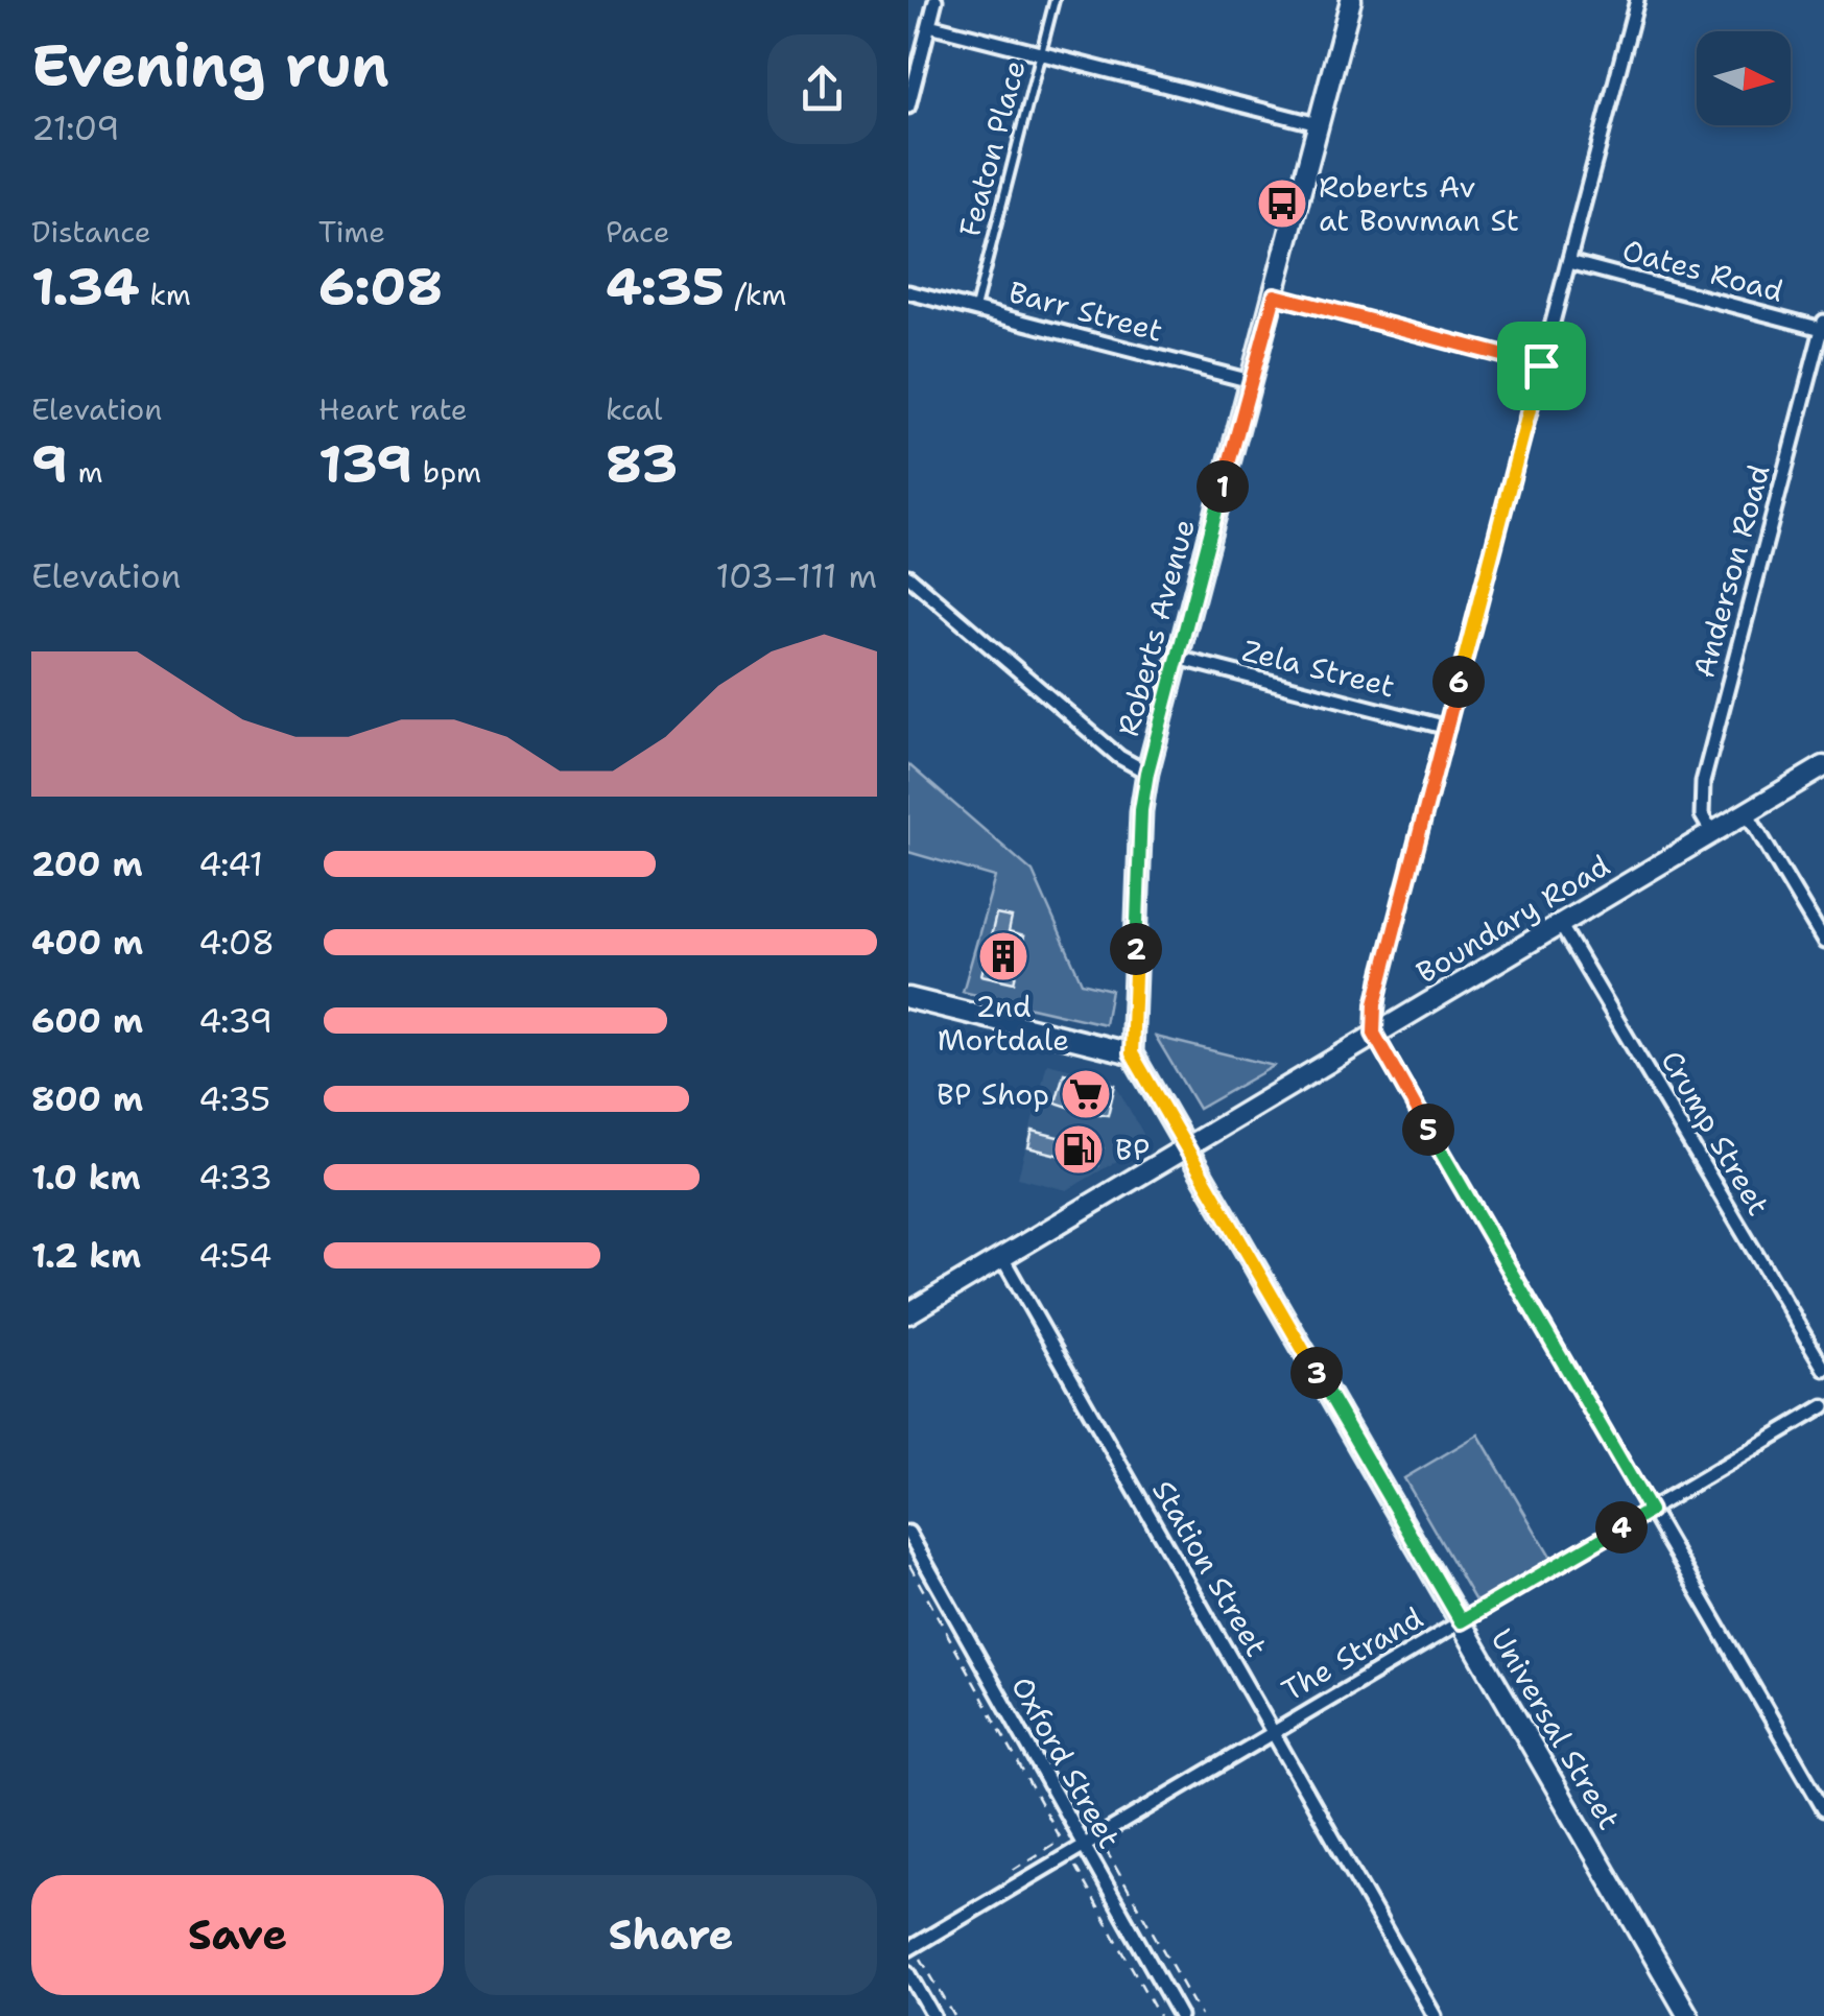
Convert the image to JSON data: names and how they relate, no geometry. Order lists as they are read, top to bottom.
{
  "streets": {
    "street": [
      "Oates Road",
      "Barr Street",
      "Anderson Road",
      "Roberts Avenue",
      "Zela Street",
      "Boundary Road",
      "Crump Street",
      "Station Street",
      "The Strand",
      "Universal Street",
      "Oxford Street"
    ],
    "lane": ["Featon Place"]
  },
  "crossings": [
    ["Featon Place", "Barr Street"],
    ["Oates Road", "Anderson Road"],
    ["Barr Street", "Roberts Avenue"],
    ["Anderson Road", "Boundary Road"],
    ["Roberts Avenue", "Zela Street"],
    ["Boundary Road", "Crump Street"],
    ["Boundary Road", "Station Street"],
    ["Boundary Road", "Universal Street"],
    ["Station Street", "The Strand"],
    ["The Strand", "Universal Street"],
    ["The Strand", "Oxford Street"]
  ],
  "places": {
    "bus stop": ["Roberts Av at Bowman St"],
    "building": ["2nd Mortdale"],
    "supermarket": ["BP Shop"],
    "fuel station": ["BP"]
  },
  "north": "right",
  "page": {
    "heading": ["Evening run", "21:09"],
    "stats": [
      ["Distance", "1.34 km"],
      ["Time", "6:08"],
      ["Pace", "4:35 /km"],
      ["Elevation", "9 m"],
      ["Heart rate", "139 bpm"],
      ["kcal", "83"]
    ],
    "pins": [
      "1",
      "6",
      "2",
      "5",
      "3",
      "4"
    ],
    "chart": ["Elevation", "103–111 m"],
    "list": [
      {
        "name": "200 m",
        "note": "4:41"
      },
      {
        "name": "400 m",
        "note": "4:08"
      },
      {
        "name": "600 m",
        "note": "4:39"
      },
      {
        "name": "800 m",
        "note": "4:35"
      },
      {
        "name": "1.0 km",
        "note": "4:33"
      },
      {
        "name": "1.2 km",
        "note": "4:54"
      }
    ],
    "buttons": ["Save", "Share"]
  }
}
